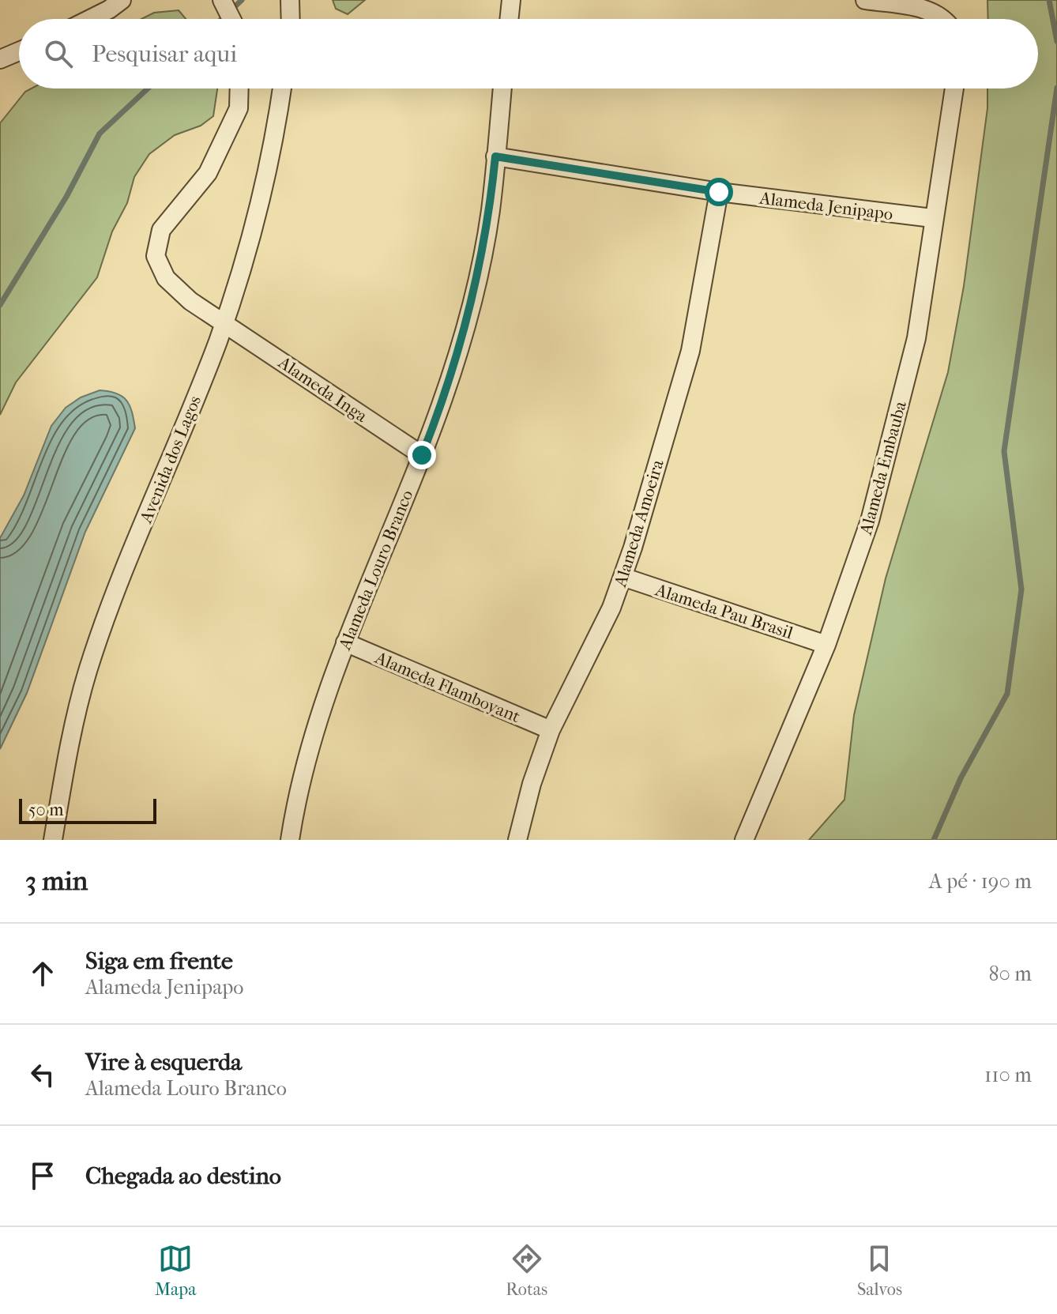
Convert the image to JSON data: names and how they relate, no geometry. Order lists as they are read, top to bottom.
{
  "streets": {
    "street": [
      "Alameda Jenipapo",
      "Alameda Inga",
      "Avenida dos Lagos",
      "Alameda Embauba",
      "Alameda Amoeira",
      "Alameda Louro Branco",
      "Alameda Pau Brasil",
      "Alameda Flamboyant"
    ]
  },
  "crossings": [
    ["Alameda Jenipapo", "Alameda Embauba"],
    ["Alameda Jenipapo", "Alameda Amoeira"],
    ["Alameda Jenipapo", "Alameda Louro Branco"],
    ["Alameda Inga", "Avenida dos Lagos"],
    ["Alameda Inga", "Alameda Louro Branco"],
    ["Alameda Embauba", "Alameda Pau Brasil"],
    ["Alameda Amoeira", "Alameda Pau Brasil"],
    ["Alameda Amoeira", "Alameda Flamboyant"],
    ["Alameda Louro Branco", "Alameda Flamboyant"]
  ],
  "scale_bar": "50 m",
  "page": {
    "search": "Pesquisar aqui",
    "scale": "50 m",
    "heading": ["3 min", "A pé · 190 m"],
    "list": [
      ["Siga em frente", "Alameda Jenipapo", "80 m"],
      ["Vire à esquerda", "Alameda Louro Branco", "110 m"],
      "Chegada ao destino"
    ],
    "nav": ["Mapa", "Rotas", "Salvos"]
  }
}
